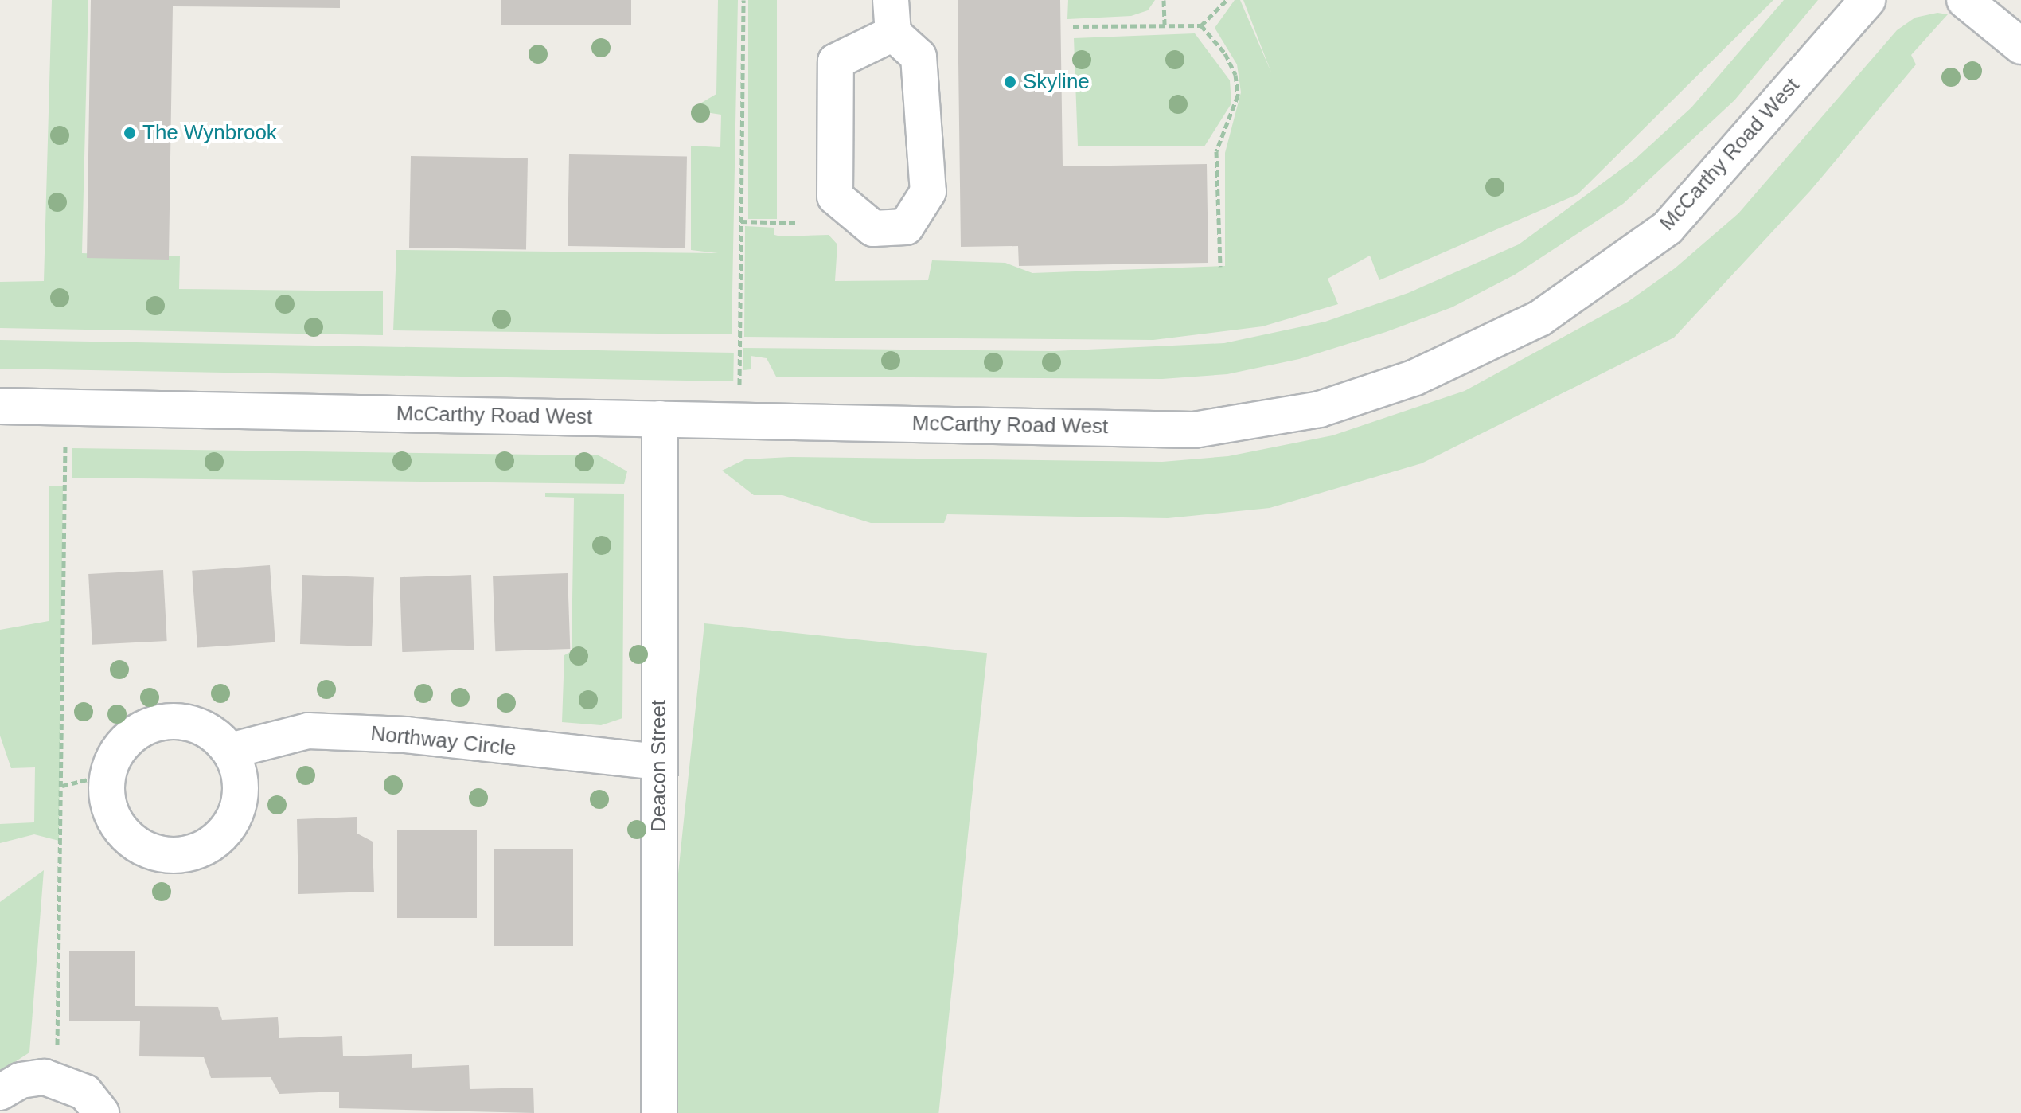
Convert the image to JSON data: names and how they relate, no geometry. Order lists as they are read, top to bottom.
{
  "streets": {
    "street": ["McCarthy Road West", "Northway Circle", "Deacon Street"]
  },
  "crossings": [
    ["McCarthy Road West", "Deacon Street"],
    ["Northway Circle", "Deacon Street"]
  ],
  "places": ["Skyline", "The Wynbrook"]
}
